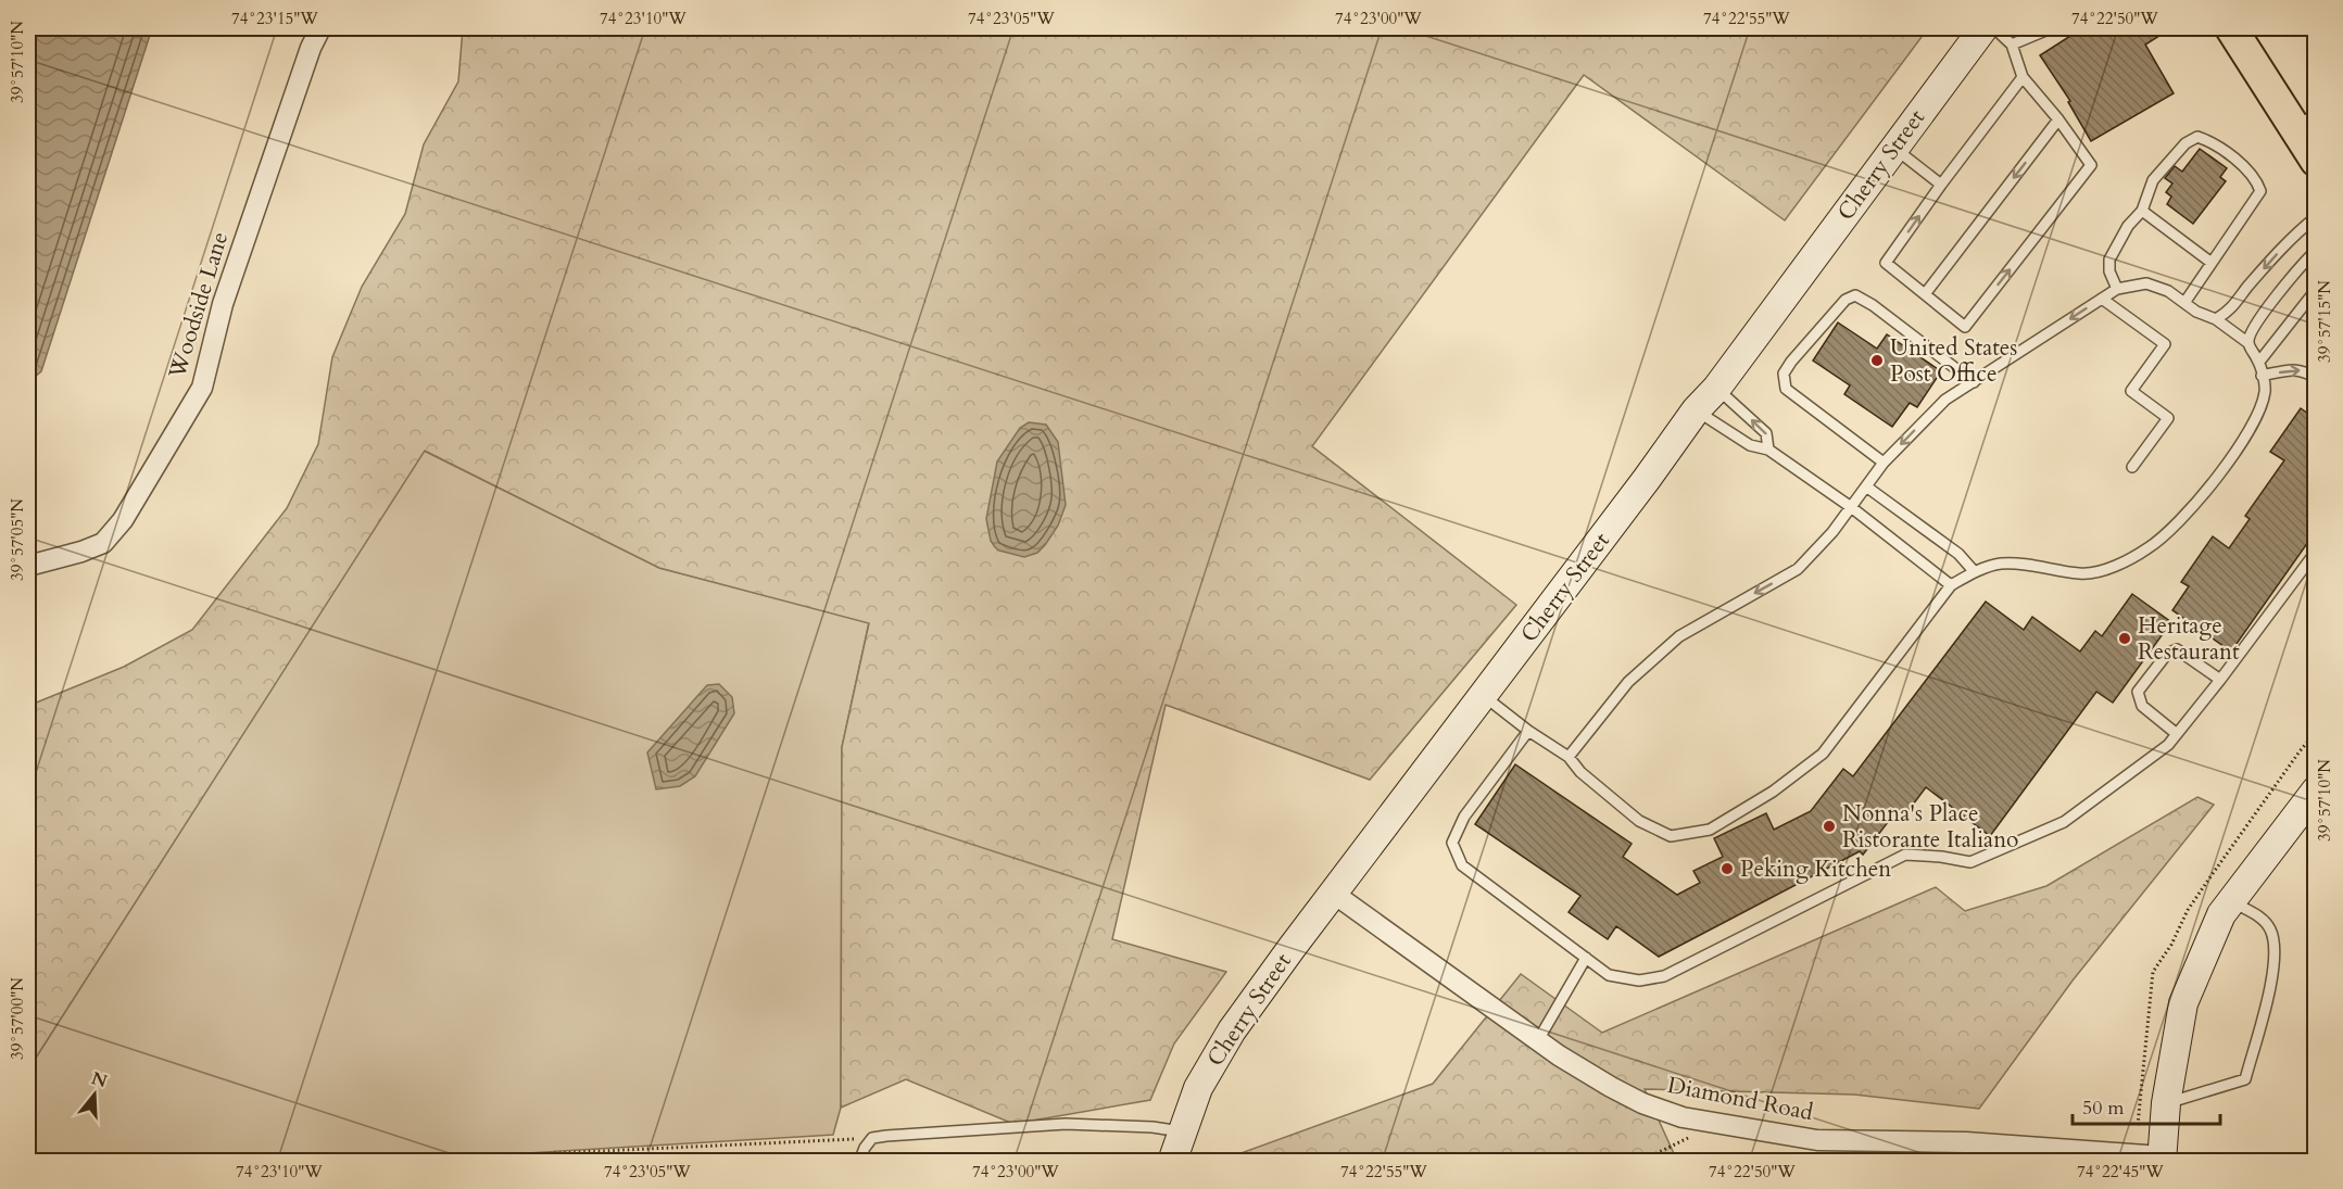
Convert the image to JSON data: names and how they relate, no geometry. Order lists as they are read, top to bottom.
{
  "streets": {
    "street": ["Cherry Street", "Woodside Lane", "Diamond Road"]
  },
  "crossings": [
    ["Cherry Street", "Diamond Road"]
  ],
  "places": [
    "United States Post Office",
    "Heritage Restaurant",
    "Nonna's Place Ristorante Italiano",
    "Peking Kitchen"
  ],
  "scale_bar": "50 m",
  "north": "top",
  "coordinates": [
    "74°23'15\"W",
    "74°23'10\"W",
    "74°23'05\"W",
    "74°23'00\"W",
    "74°22'55\"W",
    "74°22'50\"W",
    "39°57'10\"N",
    "39°57'15\"N",
    "39°57'05\"N",
    "39°57'00\"N",
    "74°22'45\"W"
  ]
}
